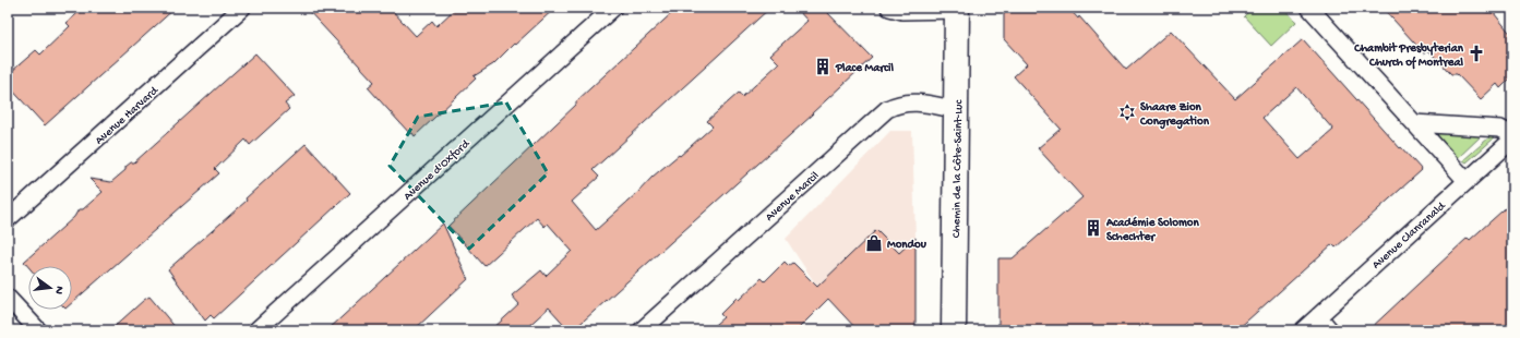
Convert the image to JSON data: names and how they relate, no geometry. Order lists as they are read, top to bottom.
{
  "streets": {
    "main road": ["Chemin de la Côte-Saint-Luc"],
    "street": [
      "Avenue Harvard",
      "Avenue d'Oxford",
      "Avenue Marcil",
      "Avenue Clanranald"
    ]
  },
  "crossings": [
    ["Chemin de la Côte-Saint-Luc", "Avenue Marcil"]
  ],
  "places": {
    "church": ["Chambit Presbyterian Church of Montreal"],
    "building": ["Place Marcil", "Académie Solomon Schechter"],
    "synagogue": ["Shaare Zion Congregation"],
    "shop": ["Mondou"]
  },
  "north": "right"
}
